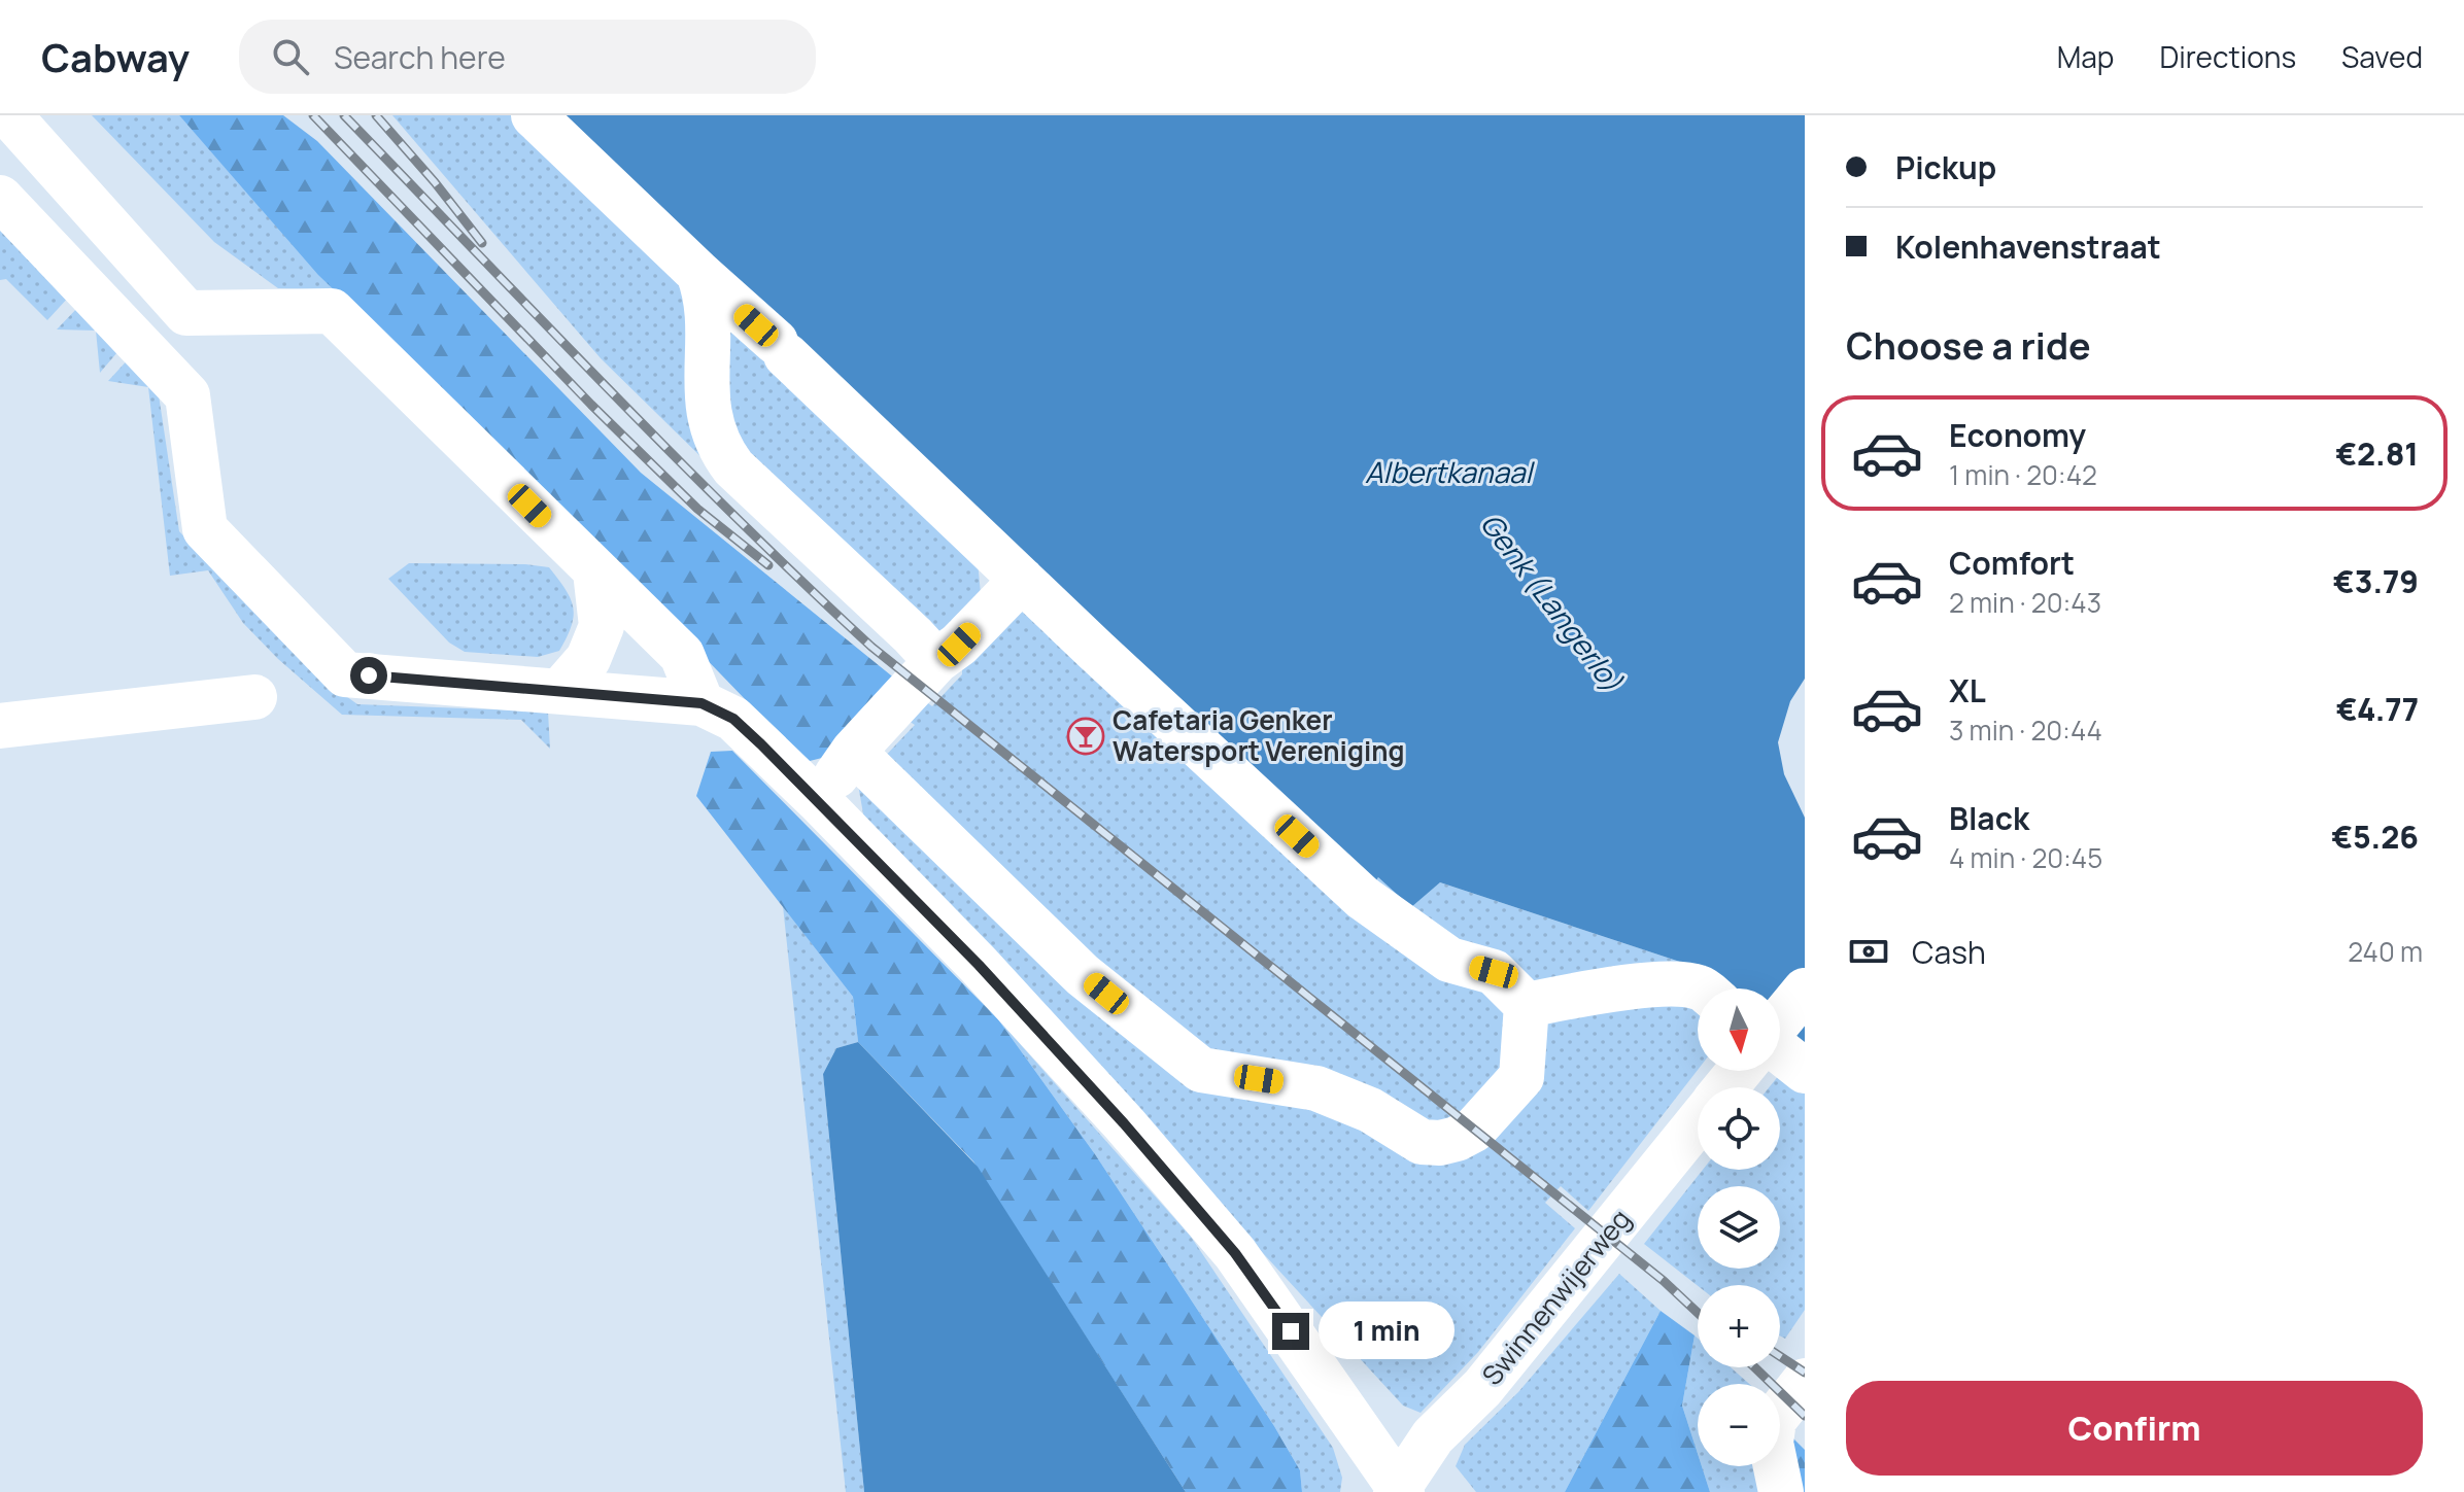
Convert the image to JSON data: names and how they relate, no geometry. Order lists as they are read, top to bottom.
{
  "streets": {
    "street": ["Swinnenwijerweg"]
  },
  "water": ["Albertkanaal", "Genk (Langerlo)"],
  "places": {
    "bar": ["Cafetaria Genker Watersport Vereniging"]
  },
  "north": "bottom",
  "page": {
    "header": "Cabway",
    "search": "Search here",
    "nav": ["Map", "Directions", "Saved"],
    "banner": ["Pickup", "Kolenhavenstraat"],
    "heading": "Choose a ride",
    "list": [
      {
        "name": "Economy",
        "note": "1 min · 20:42",
        "value": "€2.81"
      },
      {
        "name": "Comfort",
        "note": "2 min · 20:43",
        "value": "€3.79"
      },
      {
        "name": "XL",
        "note": "3 min · 20:44",
        "value": "€4.77"
      },
      {
        "name": "Black",
        "note": "4 min · 20:45",
        "value": "€5.26"
      }
    ],
    "pay": ["Cash", "240 m"],
    "map_buttons": ["+", "−"],
    "bubble": "1 min",
    "buttons": "Confirm"
  }
}
